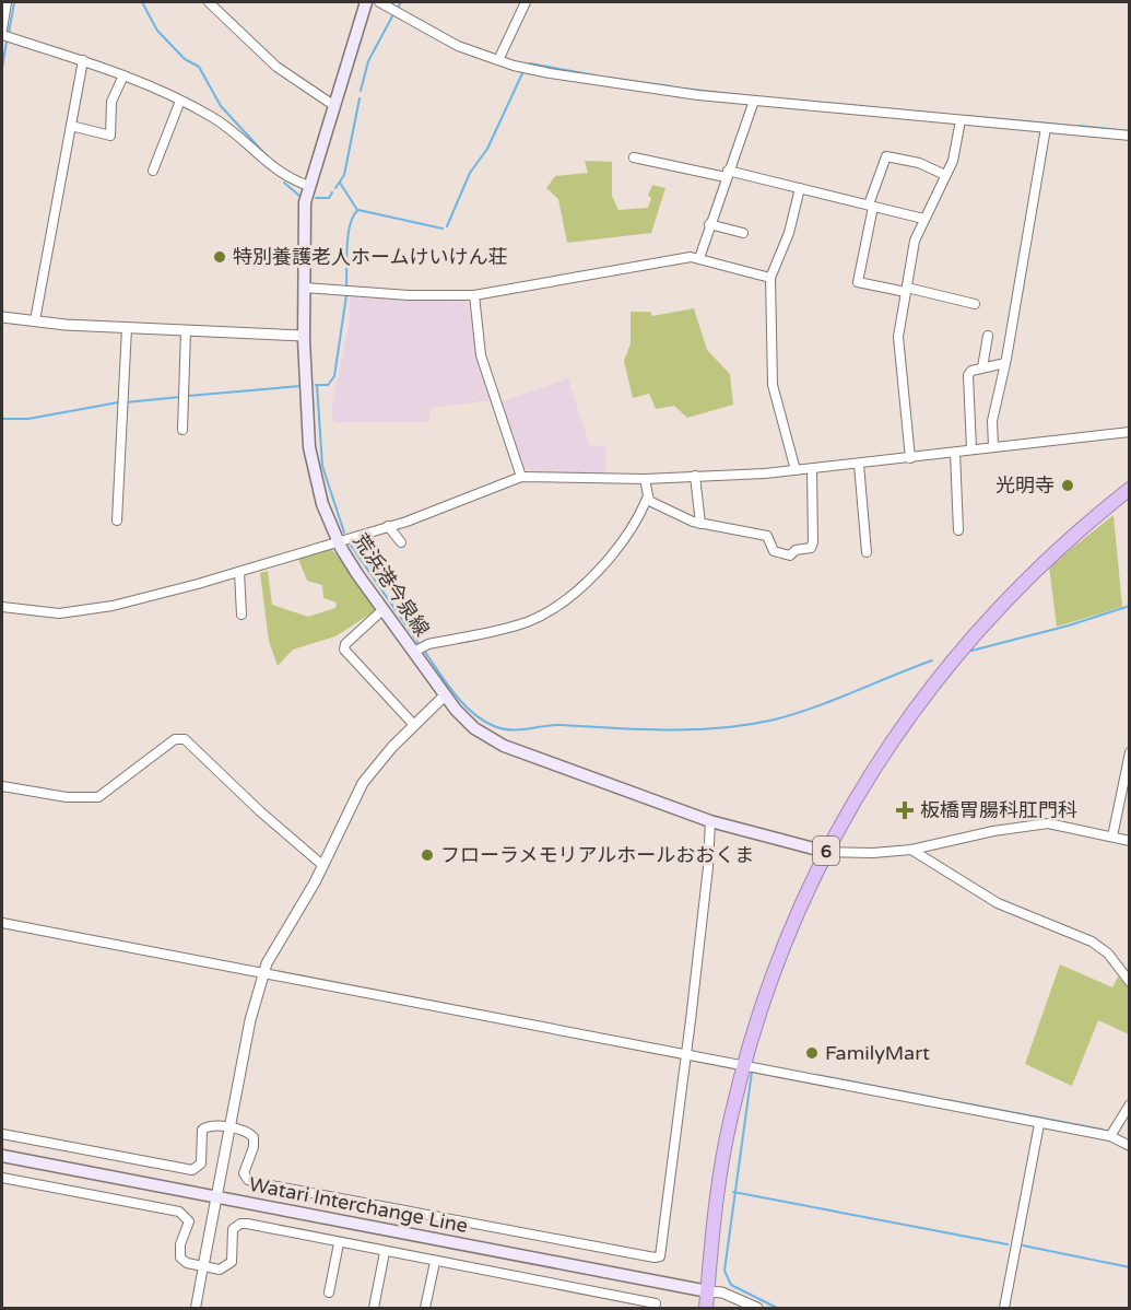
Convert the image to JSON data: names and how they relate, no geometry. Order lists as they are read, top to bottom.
{
  "streets": {
    "highway": ["6"],
    "main road": ["荒浜港今泉線", "Watari Interchange Line"]
  },
  "crossings": [
    ["荒浜港今泉線", "6"],
    ["6", "Watari Interchange Line"]
  ],
  "places": {
    "other": [
      "特別養護老人ホームけいけん荘",
      "光明寺",
      "フローラメモリアルホールおおくま",
      "FamilyMart"
    ],
    "health": ["板橋胃腸科肛門科"]
  }
}
